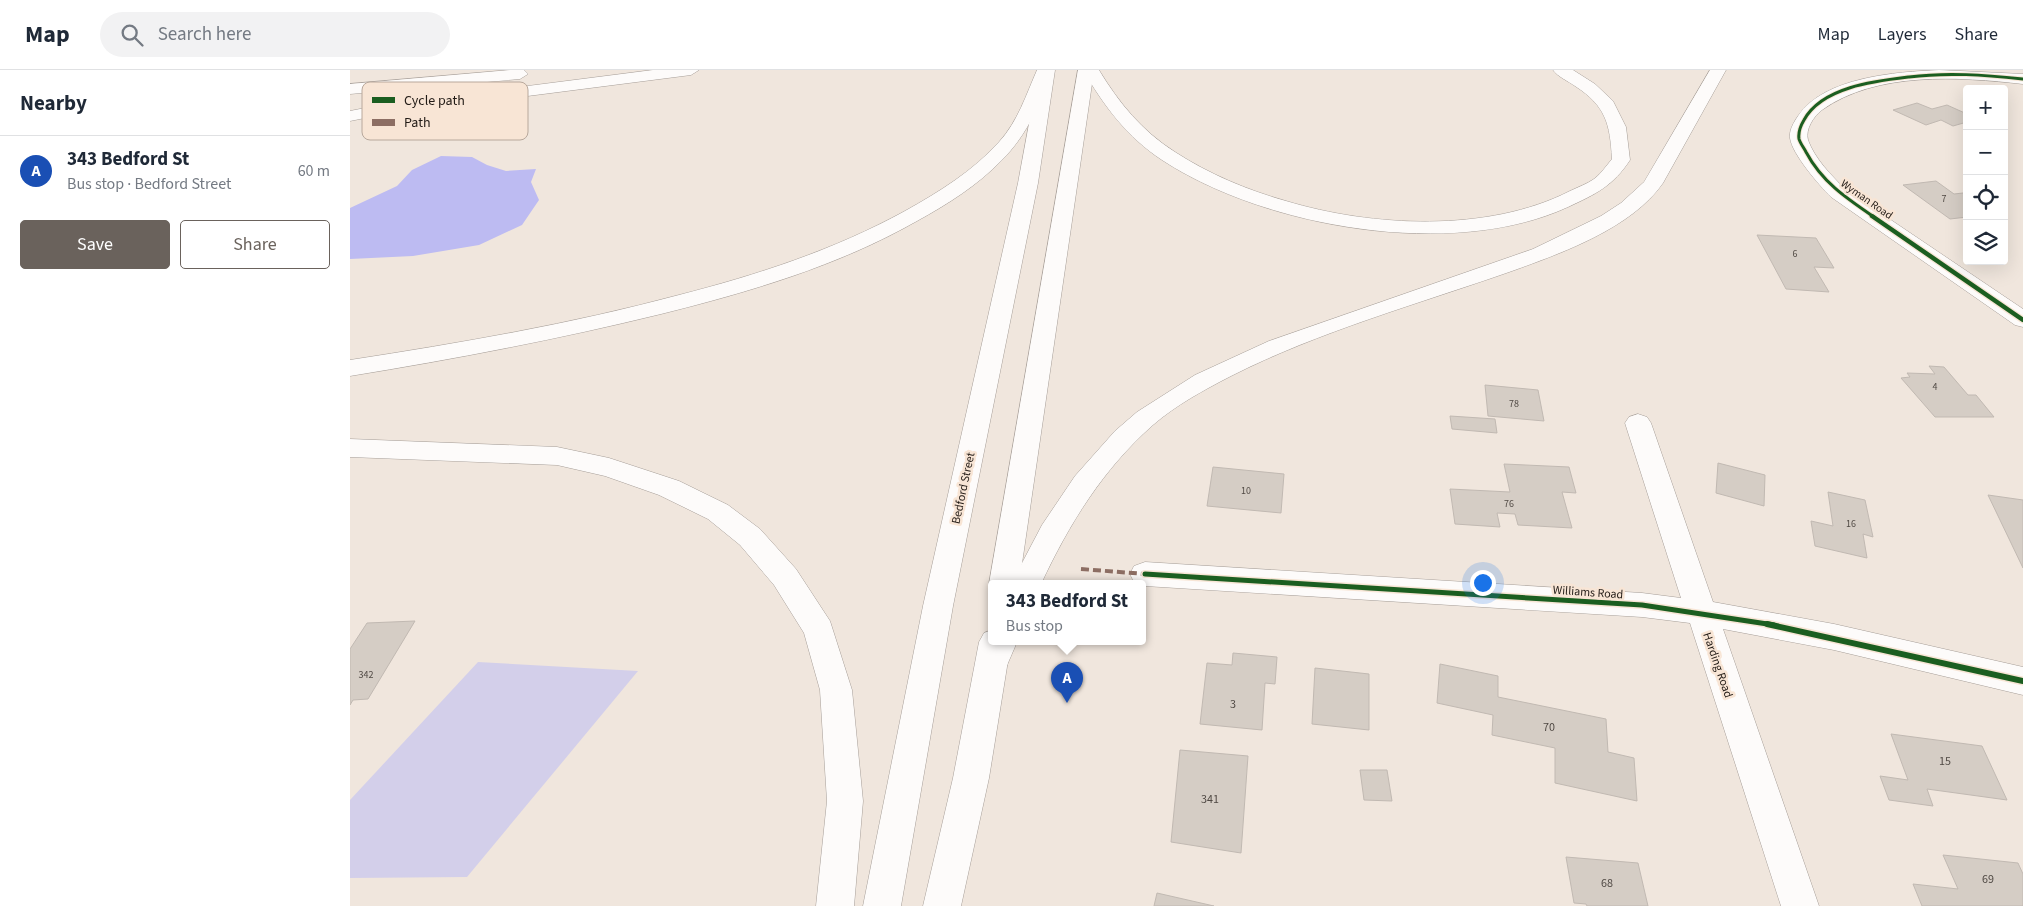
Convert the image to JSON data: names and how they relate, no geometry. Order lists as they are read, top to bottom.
{
  "streets": {
    "main road": [
      "Wyman Road",
      "Bedford Street",
      "Williams Road",
      "Harding Road"
    ]
  },
  "crossings": [
    ["Williams Road", "Harding Road"]
  ],
  "house_numbers": [
    "7",
    "6",
    "4",
    "78",
    "10",
    "76",
    "16",
    "342",
    "3",
    "70",
    "15",
    "341",
    "69",
    "68"
  ],
  "legend": ["Cycle path", "Path"],
  "page": {
    "header": "Map",
    "search": "Search here",
    "nav": ["Map", "Layers", "Share"],
    "heading": "Nearby",
    "map_buttons": ["+", "−"],
    "list": [
      {
        "mark": "A",
        "name": "343 Bedford St",
        "note": "Bus stop · Bedford Street",
        "value": "60 m"
      }
    ],
    "buttons": ["Save", "Share"],
    "popup": ["343 Bedford St", "Bus stop"],
    "pins": "A"
  }
}
